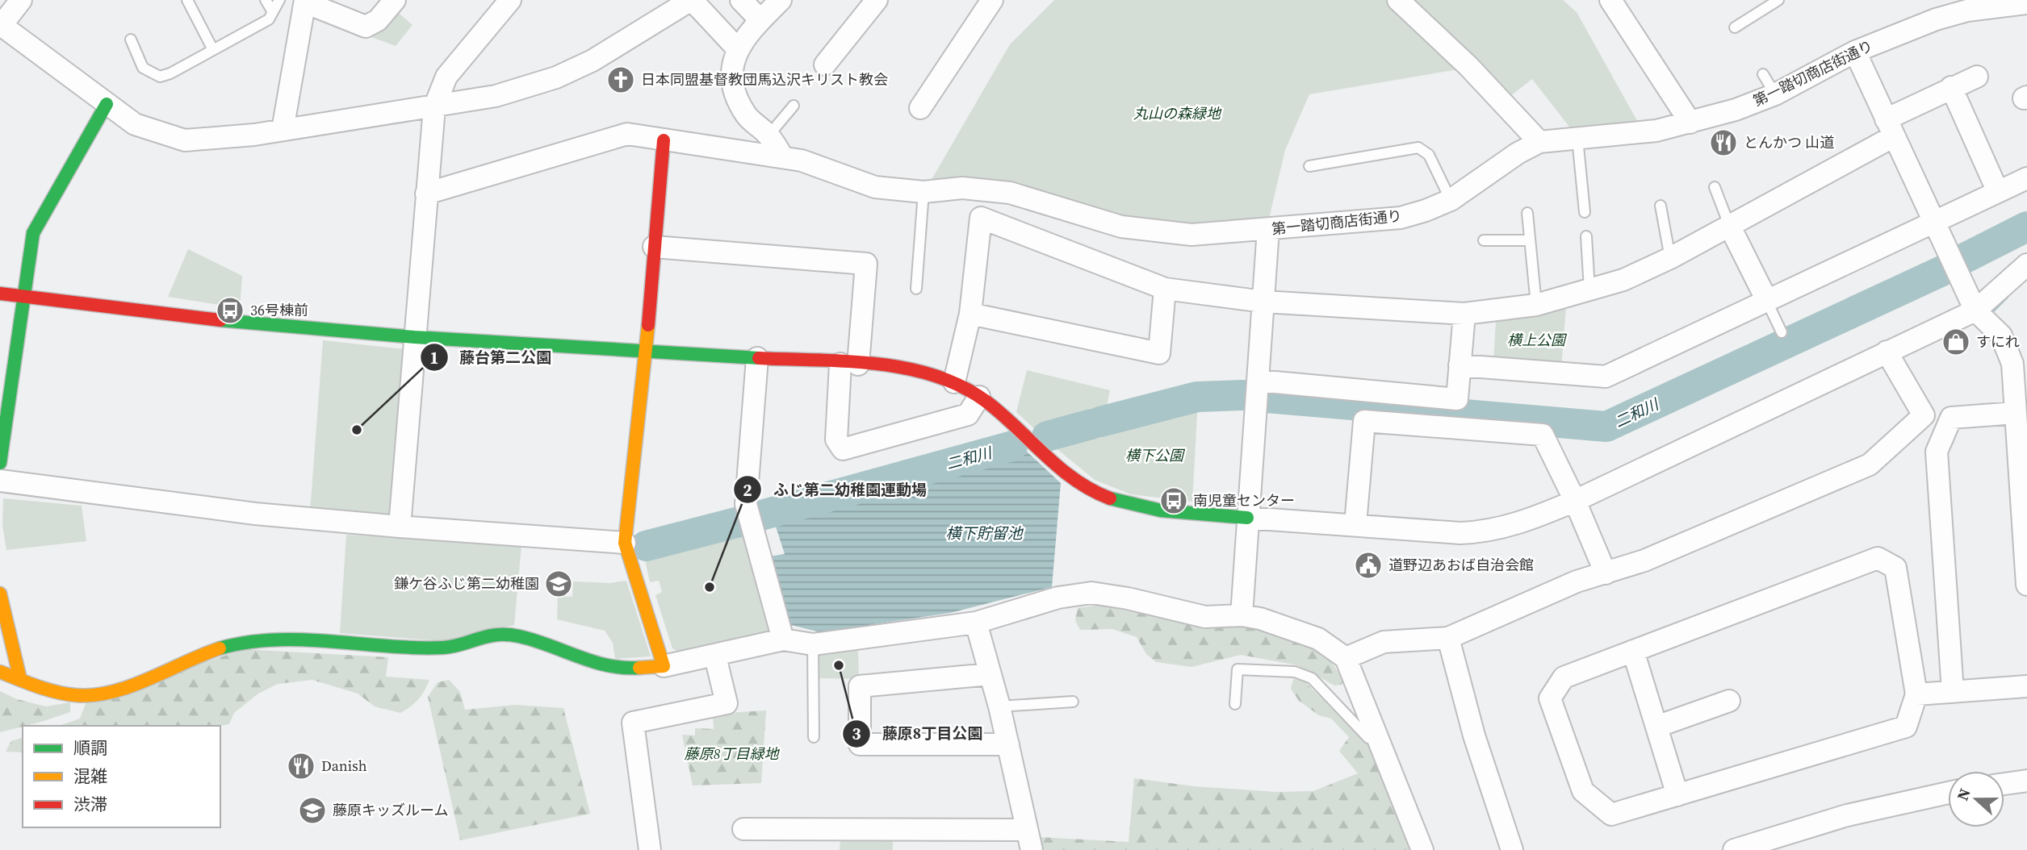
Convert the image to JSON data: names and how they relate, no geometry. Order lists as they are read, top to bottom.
{
  "streets": {
    "street": ["第一踏切商店街通り"]
  },
  "water": ["二和川", "横下貯留池"],
  "parks": [
    "丸山の森緑地",
    "横上公園",
    "横下公園",
    "藤原8丁目緑地"
  ],
  "places": {
    "church": ["日本同盟基督教団馬込沢キリスト教会"],
    "restaurant": ["とんかつ 山道", "Danish"],
    "bus stop": ["36号棟前", "南児童センター"],
    "shop": ["すにれ"],
    "other": ["藤台第二公園", "ふじ第二幼稚園運動場", "藤原8丁目公園"],
    "public building": ["道野辺あおば自治会館"],
    "school or university": ["鎌ケ谷ふじ第二幼稚園", "藤原キッズルーム"]
  },
  "legend": ["順調", "混雑", "渋滞"],
  "north": "left"
}
